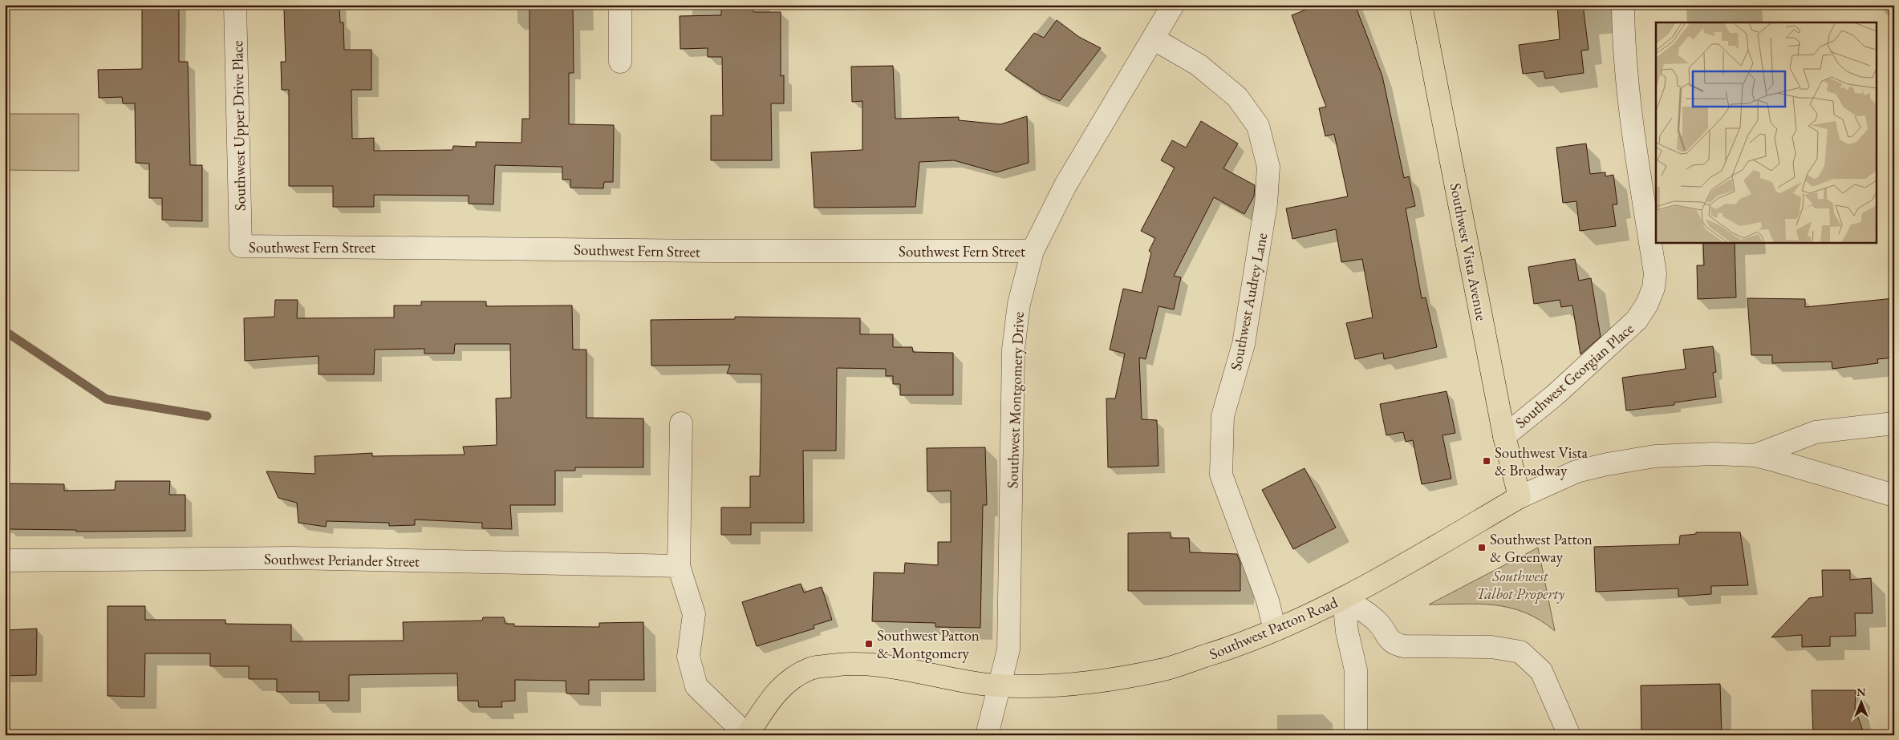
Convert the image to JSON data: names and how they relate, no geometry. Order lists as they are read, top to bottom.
{
  "streets": {
    "main road": ["Southwest Vista Avenue", "Southwest Patton Road"],
    "street": [
      "Southwest Upper Drive Place",
      "Southwest Fern Street",
      "Southwest Audrey Lane",
      "Southwest Georgian Place",
      "Southwest Montgomery Drive",
      "Southwest Periander Street"
    ]
  },
  "crossings": [
    ["Southwest Upper Drive Place", "Southwest Fern Street"],
    ["Southwest Fern Street", "Southwest Montgomery Drive"],
    ["Southwest Vista Avenue", "Southwest Georgian Place"],
    ["Southwest Vista Avenue", "Southwest Patton Road"],
    ["Southwest Audrey Lane", "Southwest Montgomery Drive"],
    ["Southwest Audrey Lane", "Southwest Patton Road"],
    ["Southwest Montgomery Drive", "Southwest Patton Road"]
  ],
  "parks": ["Southwest Talbot Property"],
  "places": {
    "transit": ["Southwest Vista & Broadway", "Southwest Patton & Greenway", "Southwest Patton & Montgomery"]
  },
  "north": "top"
}
